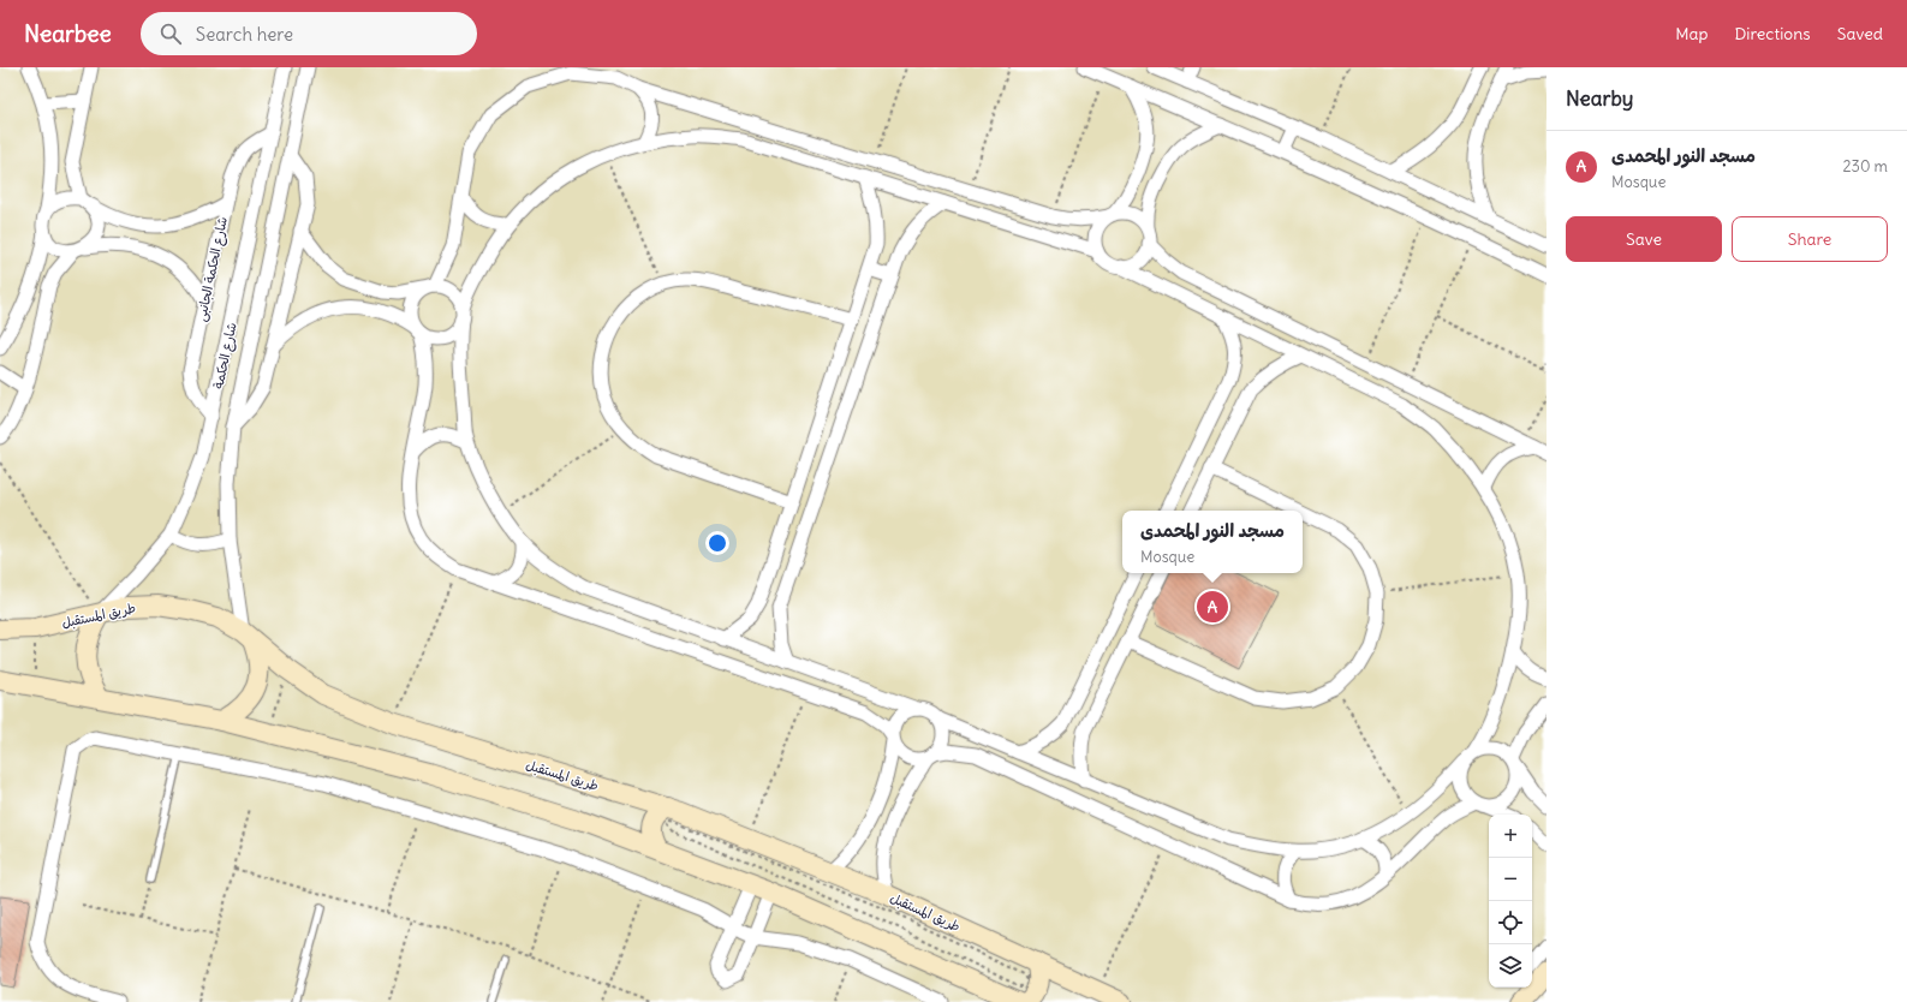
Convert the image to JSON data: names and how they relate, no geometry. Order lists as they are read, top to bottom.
{
  "streets": {
    "main road": ["طريق المستقبل"],
    "street": ["شارع الحكمة الجانبى", "شارع الحكمة"]
  },
  "crossings": [
    ["شارع الحكمة الجانبى", "شارع الحكمة"],
    ["شارع الحكمة", "طريق المستقبل"]
  ],
  "page": {
    "header": "Nearbee",
    "search": "Search here",
    "nav": ["Map", "Directions", "Saved"],
    "heading": "Nearby",
    "list": [
      {
        "mark": "A",
        "name": "مسجد النور المحمدى",
        "note": "Mosque",
        "value": "230 m"
      }
    ],
    "buttons": ["Save", "Share"],
    "popup": ["مسجد النور المحمدى", "Mosque"],
    "pins": "A",
    "map_buttons": ["+", "−"]
  }
}
